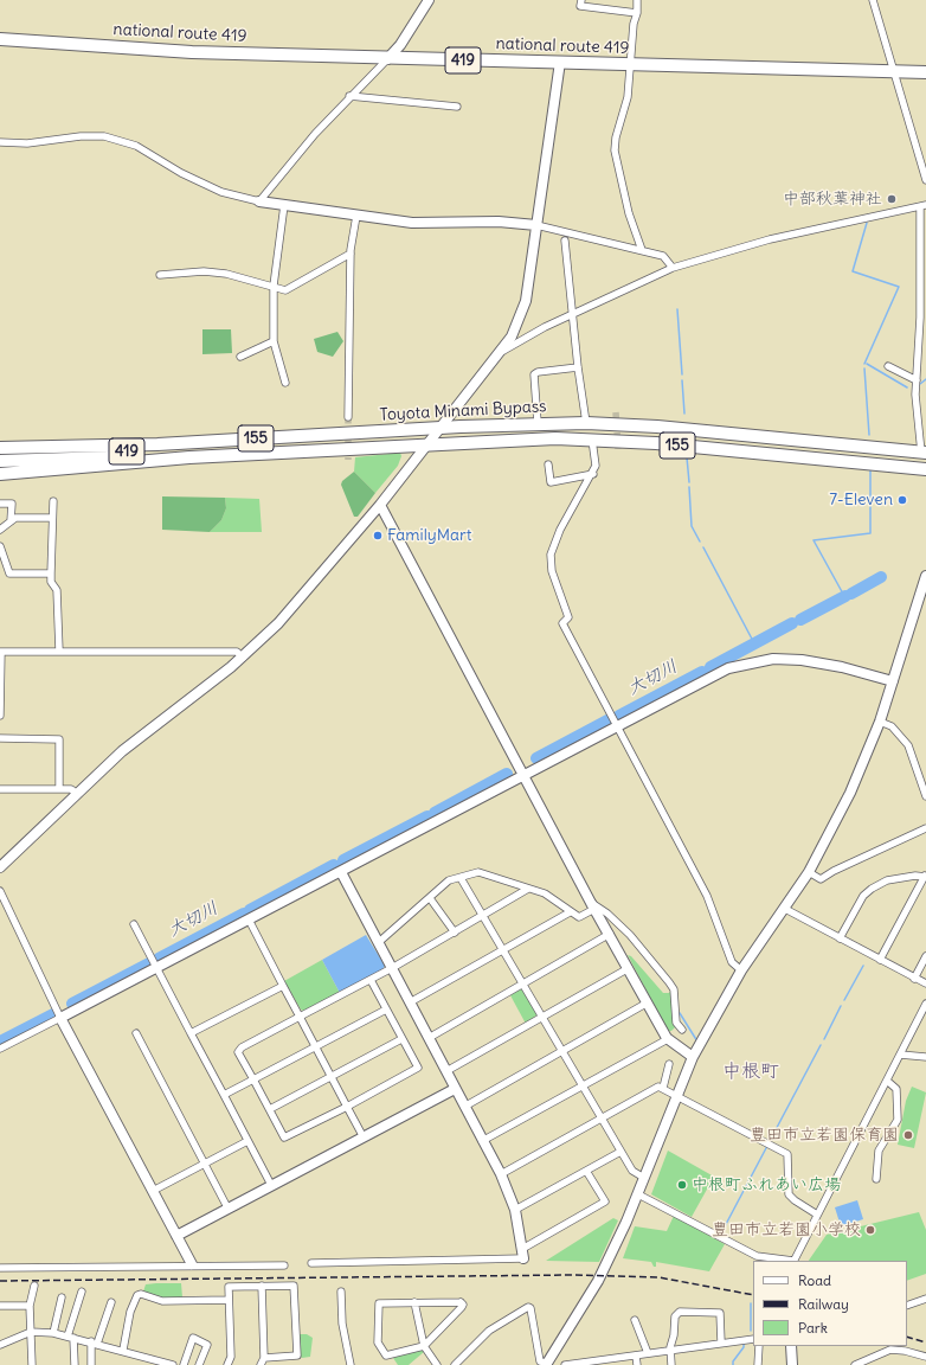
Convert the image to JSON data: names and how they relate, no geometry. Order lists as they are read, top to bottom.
{
  "streets": {
    "highway": [
      "national route 419",
      "419",
      "Toyota Minami Bypass",
      "155"
    ]
  },
  "crossings": [
    ["419", "Toyota Minami Bypass"]
  ],
  "districts": ["中根町"],
  "water": ["大切川"],
  "places": [
    "中部秋葉神社",
    "7-Eleven",
    "FamilyMart",
    "豊田市立若園保育園",
    "中根町ふれあい広場",
    "豊田市立若園小学校"
  ],
  "legend": ["Road", "Railway", "Park"]
}
